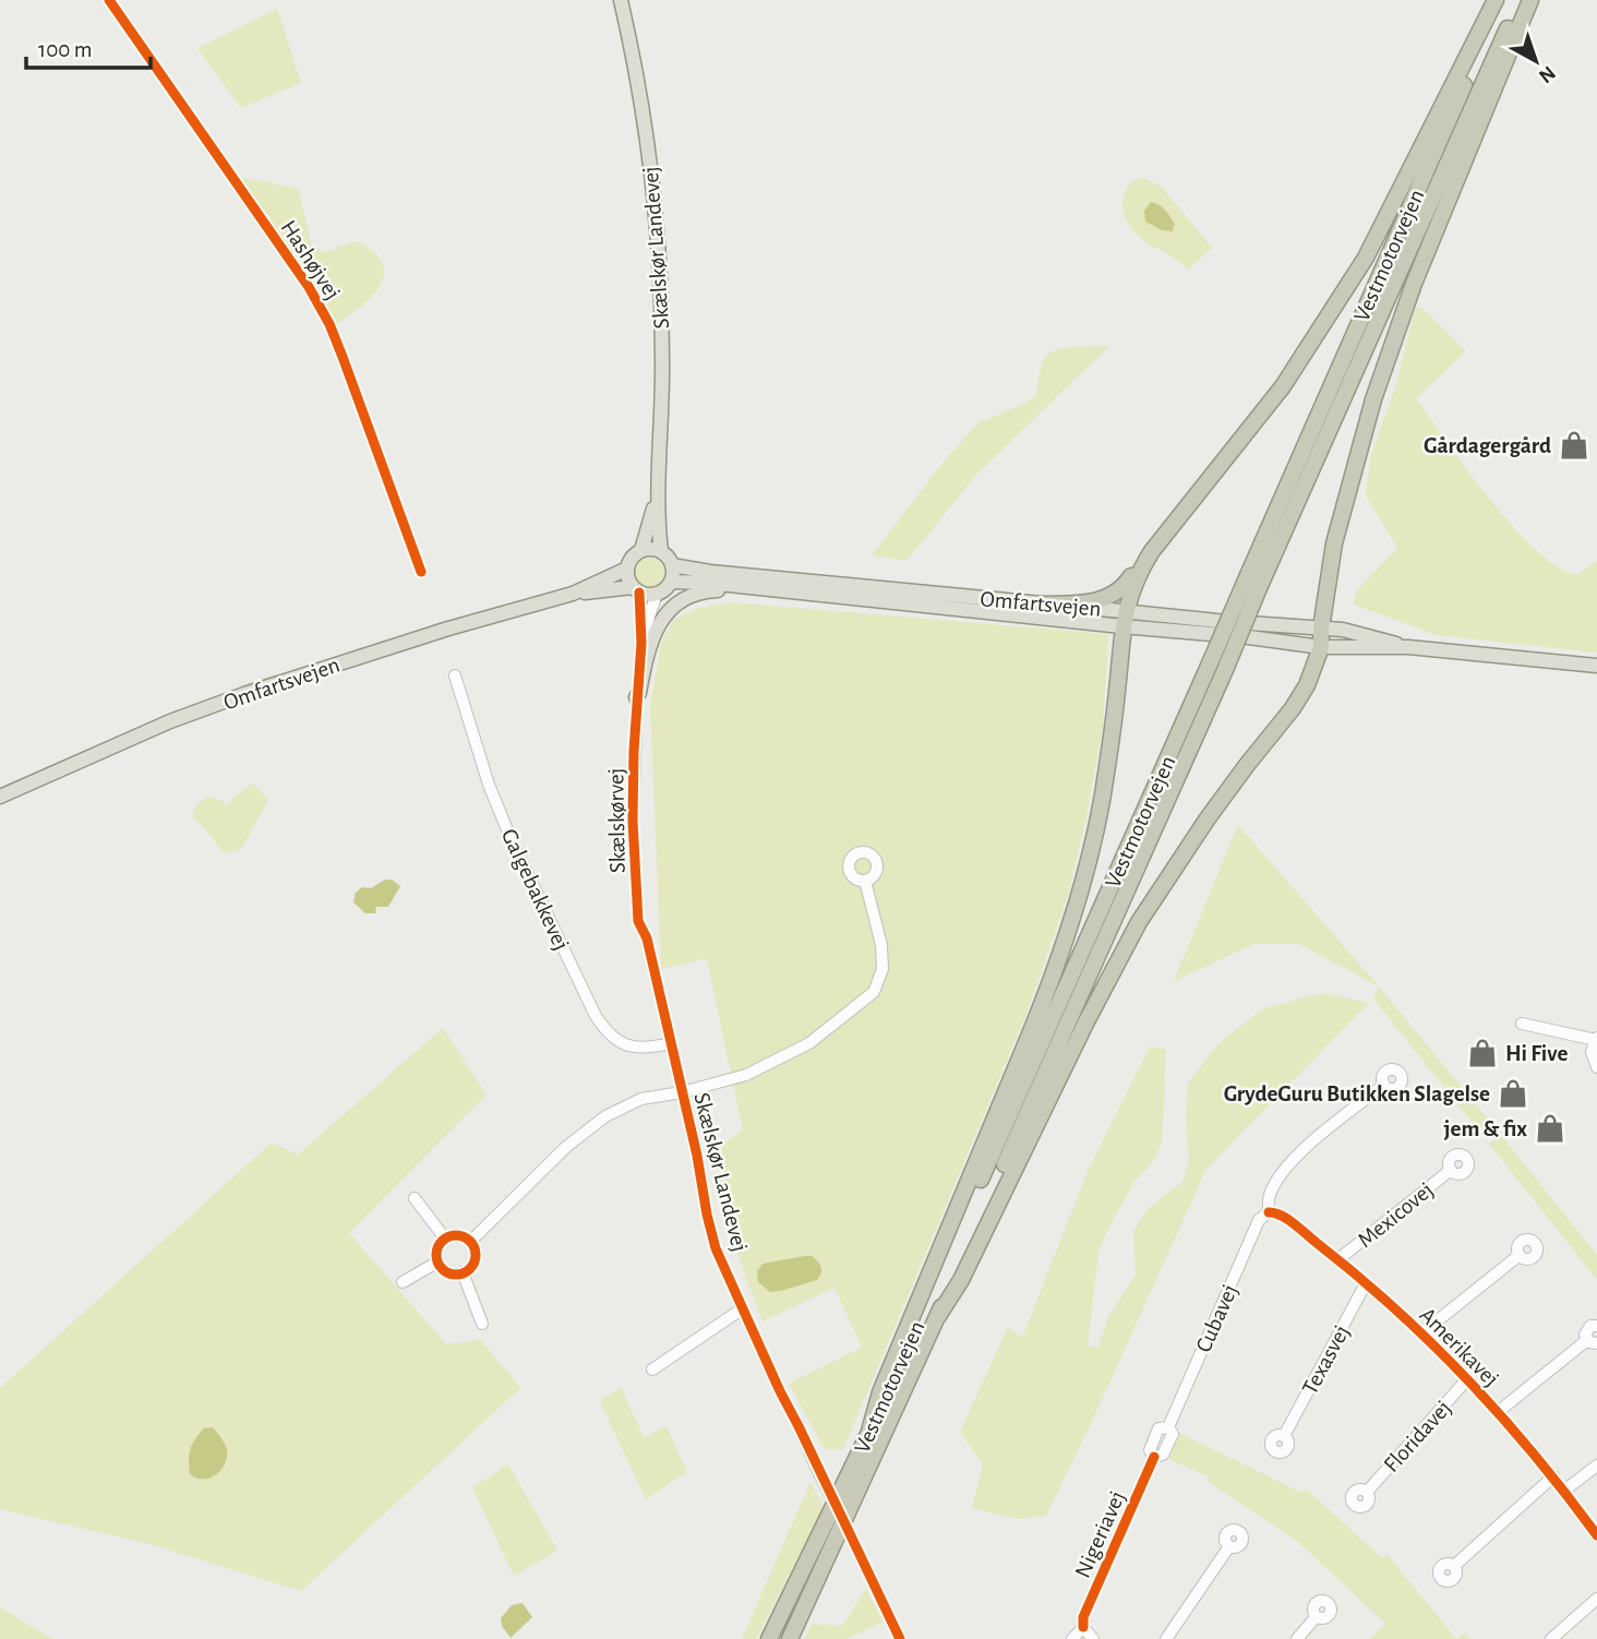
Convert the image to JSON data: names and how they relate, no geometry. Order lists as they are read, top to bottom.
{
  "streets": {
    "highway": ["Vestmotorvejen"],
    "main road": ["Skælskør Landevej", "Omfartsvejen"],
    "street": [
      "Hashøjvej",
      "Skælskørvej",
      "Galgebakkevej",
      "Mexicovej",
      "Cubavej",
      "Amerikavej",
      "Texasvej",
      "Floridavej",
      "Nigeriavej"
    ]
  },
  "crossings": [
    ["Skælskør Landevej", "Omfartsvejen"],
    ["Skælskør Landevej", "Skælskørvej"],
    ["Skælskør Landevej", "Galgebakkevej"],
    ["Omfartsvejen", "Skælskørvej"],
    ["Skælskørvej", "Galgebakkevej"],
    ["Mexicovej", "Amerikavej"],
    ["Cubavej", "Amerikavej"],
    ["Cubavej", "Nigeriavej"],
    ["Amerikavej", "Texasvej"],
    ["Amerikavej", "Floridavej"]
  ],
  "places": {
    "shop": [
      "Gårdagergård",
      "Hi Five",
      "GrydeGuru Butikken Slagelse",
      "jem & fix"
    ]
  },
  "scale_bar": "100 m",
  "north": "bottom right"
}
